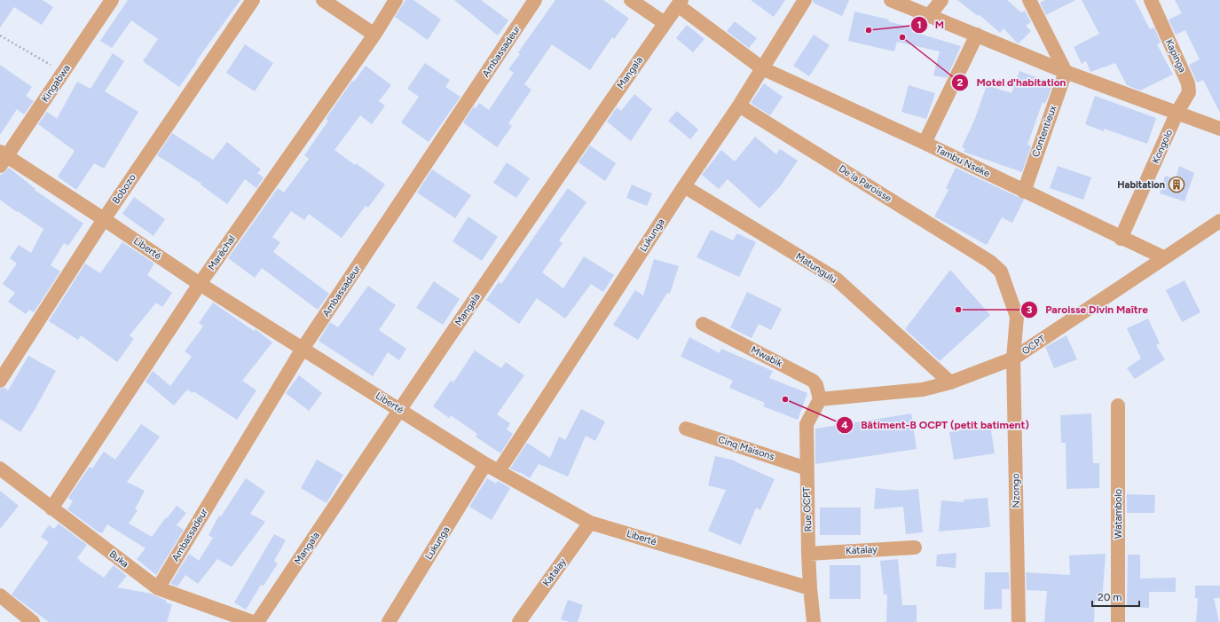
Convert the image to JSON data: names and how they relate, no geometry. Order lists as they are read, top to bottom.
{
  "streets": {
    "street": [
      "Ambassadeur",
      "Kapinga",
      "Mangala",
      "Kingabwa",
      "Contentieux",
      "Kongolo",
      "Tambu Nseke",
      "De la Paroisse",
      "Bobozo",
      "Lukunga",
      "Liberté",
      "Maréchal",
      "Matungulu",
      "OCPT",
      "Mwabik",
      "Cinq Maisons",
      "Nzongo",
      "Rue OCPT",
      "Watambolo",
      "Katalay",
      "Buka"
    ]
  },
  "crossings": [
    ["Ambassadeur", "Liberté"],
    ["Ambassadeur", "Buka"],
    ["Kapinga", "Kongolo"],
    ["Mangala", "Tambu Nseke"],
    ["Mangala", "Liberté"],
    ["Kingabwa", "Liberté"],
    ["Contentieux", "Tambu Nseke"],
    ["Kongolo", "Tambu Nseke"],
    ["Tambu Nseke", "Lukunga"],
    ["Tambu Nseke", "OCPT"],
    ["De la Paroisse", "Lukunga"],
    ["De la Paroisse", "OCPT"],
    ["De la Paroisse", "Nzongo"],
    ["Bobozo", "Liberté"],
    ["Lukunga", "Liberté"],
    ["Lukunga", "Matungulu"],
    ["Liberté", "Maréchal"],
    ["Liberté", "Rue OCPT"],
    ["Liberté", "Katalay"],
    ["Maréchal", "Buka"],
    ["Matungulu", "OCPT"],
    ["OCPT", "Mwabik"],
    ["OCPT", "Nzongo"],
    ["OCPT", "Rue OCPT"],
    ["Mwabik", "Rue OCPT"],
    ["Cinq Maisons", "Rue OCPT"],
    ["Rue OCPT", "Katalay"]
  ],
  "places": {
    "other": [
      "M",
      "Motel d'habitation",
      "Paroisse Divin Maître",
      "Bâtiment-B OCPT (petit batiment)"
    ],
    "building": ["Habitation"]
  },
  "scale_bar": "20 m"
}
